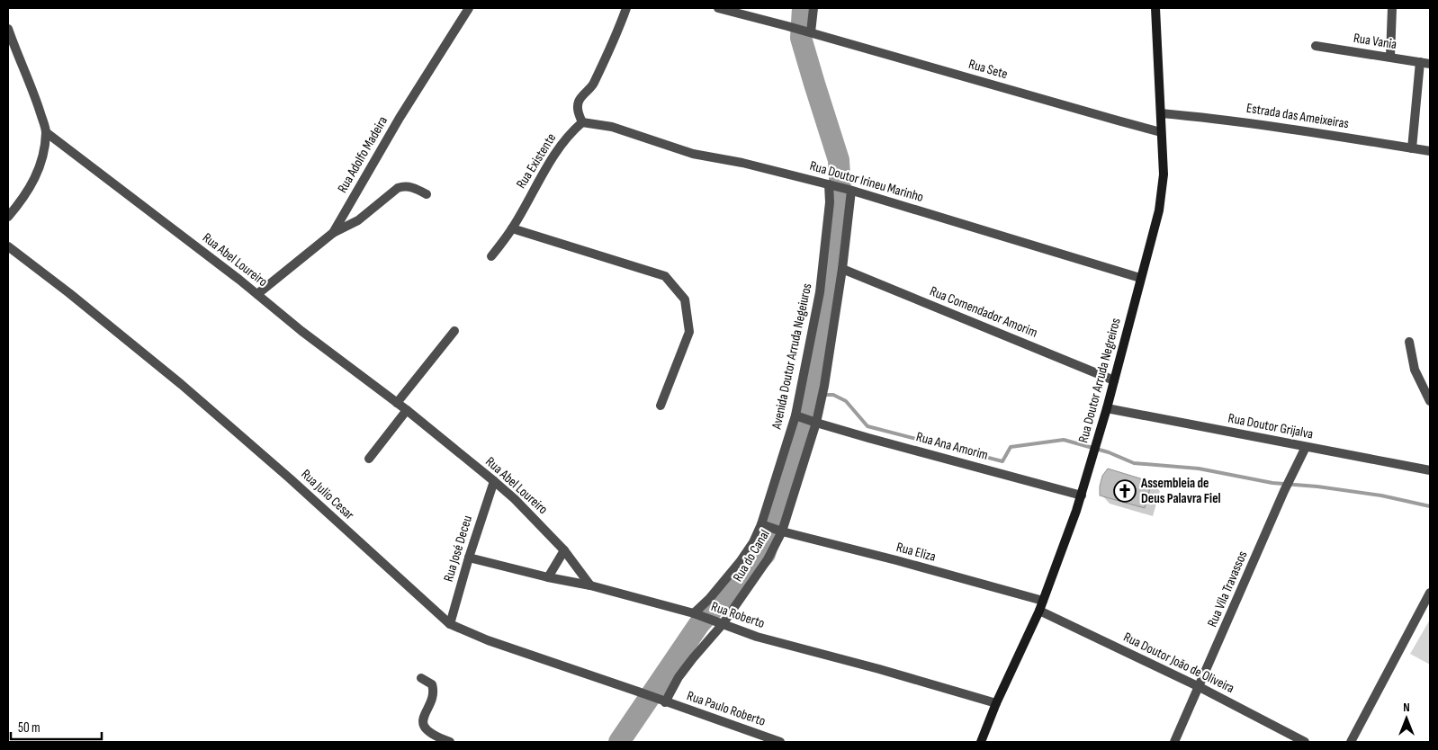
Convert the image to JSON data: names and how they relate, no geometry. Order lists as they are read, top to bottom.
{
  "streets": {
    "street": [
      "Rua Vania",
      "Rua Sete",
      "Estrada das Ameixeiras",
      "Rua Adolfo Madeira",
      "Rua Existente",
      "Rua Doutor Irineu Marinho",
      "Rua Abel Loureiro",
      "Rua Comendador Amorim",
      "Avenida Doutor Arruda Negeiuros",
      "Rua Doutor Arruda Negreiros",
      "Rua Doutor Grijalva",
      "Rua Ana Amorim",
      "Rua Julio Cesar",
      "Rua José Deceu",
      "Rua Eliza",
      "Rua do Canal",
      "Rua Vila Travassos",
      "Rua Roberto",
      "Rua Doutor João de Oliveira",
      "Rua Paulo Roberto"
    ]
  },
  "crossings": [
    ["Rua Sete", "Rua Doutor Arruda Negreiros"],
    ["Estrada das Ameixeiras", "Rua Doutor Arruda Negreiros"],
    ["Rua Adolfo Madeira", "Rua Abel Loureiro"],
    ["Rua Existente", "Rua Doutor Irineu Marinho"],
    ["Rua Doutor Irineu Marinho", "Avenida Doutor Arruda Negeiuros"],
    ["Rua Doutor Irineu Marinho", "Rua Doutor Arruda Negreiros"],
    ["Rua Abel Loureiro", "Rua José Deceu"],
    ["Rua Abel Loureiro", "Rua Roberto"],
    ["Rua Comendador Amorim", "Rua Doutor Arruda Negreiros"],
    ["Rua Comendador Amorim", "Rua do Canal"],
    ["Avenida Doutor Arruda Negeiuros", "Rua Ana Amorim"],
    ["Avenida Doutor Arruda Negeiuros", "Rua Eliza"],
    ["Avenida Doutor Arruda Negeiuros", "Rua Roberto"],
    ["Rua Doutor Arruda Negreiros", "Rua Doutor Grijalva"],
    ["Rua Doutor Arruda Negreiros", "Rua Ana Amorim"],
    ["Rua Doutor Arruda Negreiros", "Rua Eliza"],
    ["Rua Doutor Arruda Negreiros", "Rua Roberto"],
    ["Rua Doutor Arruda Negreiros", "Rua Doutor João de Oliveira"],
    ["Rua Doutor Grijalva", "Rua Vila Travassos"],
    ["Rua Ana Amorim", "Rua do Canal"],
    ["Rua Julio Cesar", "Rua José Deceu"],
    ["Rua Julio Cesar", "Rua do Canal"],
    ["Rua Julio Cesar", "Rua Paulo Roberto"],
    ["Rua José Deceu", "Rua Roberto"],
    ["Rua Eliza", "Rua do Canal"],
    ["Rua do Canal", "Rua Roberto"],
    ["Rua do Canal", "Rua Paulo Roberto"],
    ["Rua Vila Travassos", "Rua Doutor João de Oliveira"]
  ],
  "places": {
    "church": ["Assembleia de Deus Palavra Fiel"]
  },
  "scale_bar": "50 m",
  "north": "top"
}
